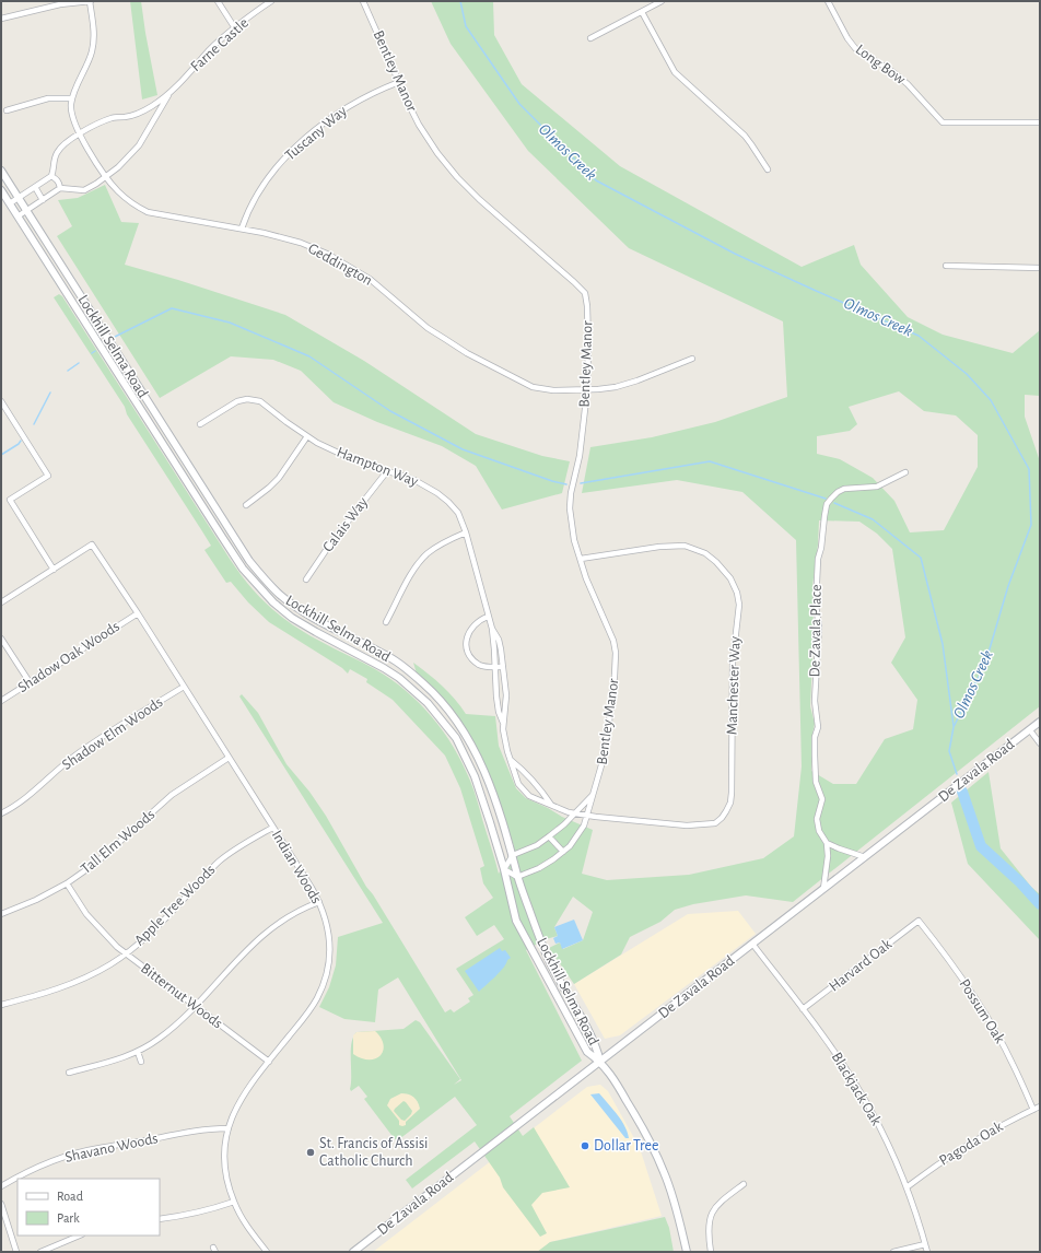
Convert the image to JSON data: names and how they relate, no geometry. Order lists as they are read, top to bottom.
{
  "streets": {
    "main road": ["Lockhill Selma Road", "De Zavala Road"],
    "street": [
      "Farne Castle",
      "Long Bow",
      "Bentley Manor",
      "Tuscany Way",
      "Geddington",
      "Hampton Way",
      "Calais Way",
      "De Zavala Place",
      "Shadow Oak Woods",
      "Manchester Way",
      "Shadow Elm Woods",
      "Tall Elm Woods",
      "Indian Woods",
      "Apple Tree Woods",
      "Harvard Oak",
      "Bitternut Woods",
      "Possum Oak",
      "Blackjack Oak",
      "Pagoda Oak",
      "Shavano Woods"
    ]
  },
  "crossings": [
    ["Farne Castle", "Geddington"],
    ["Bentley Manor", "Tuscany Way"],
    ["Bentley Manor", "Geddington"],
    ["Bentley Manor", "Lockhill Selma Road"],
    ["Bentley Manor", "Hampton Way"],
    ["Bentley Manor", "Manchester Way"],
    ["Tuscany Way", "Geddington"],
    ["Lockhill Selma Road", "De Zavala Road"],
    ["Hampton Way", "Calais Way"],
    ["Hampton Way", "Manchester Way"],
    ["De Zavala Place", "De Zavala Road"],
    ["Shadow Oak Woods", "Indian Woods"],
    ["Shadow Elm Woods", "Indian Woods"],
    ["De Zavala Road", "Blackjack Oak"],
    ["Tall Elm Woods", "Indian Woods"],
    ["Tall Elm Woods", "Bitternut Woods"],
    ["Indian Woods", "Apple Tree Woods"],
    ["Indian Woods", "Bitternut Woods"],
    ["Indian Woods", "Shavano Woods"],
    ["Apple Tree Woods", "Bitternut Woods"],
    ["Harvard Oak", "Possum Oak"],
    ["Harvard Oak", "Blackjack Oak"],
    ["Possum Oak", "Pagoda Oak"],
    ["Blackjack Oak", "Pagoda Oak"]
  ],
  "water": ["Olmos Creek"],
  "places": ["Dollar Tree", "St. Francis of Assisi Catholic Church"],
  "legend": ["Road", "Park"]
}
